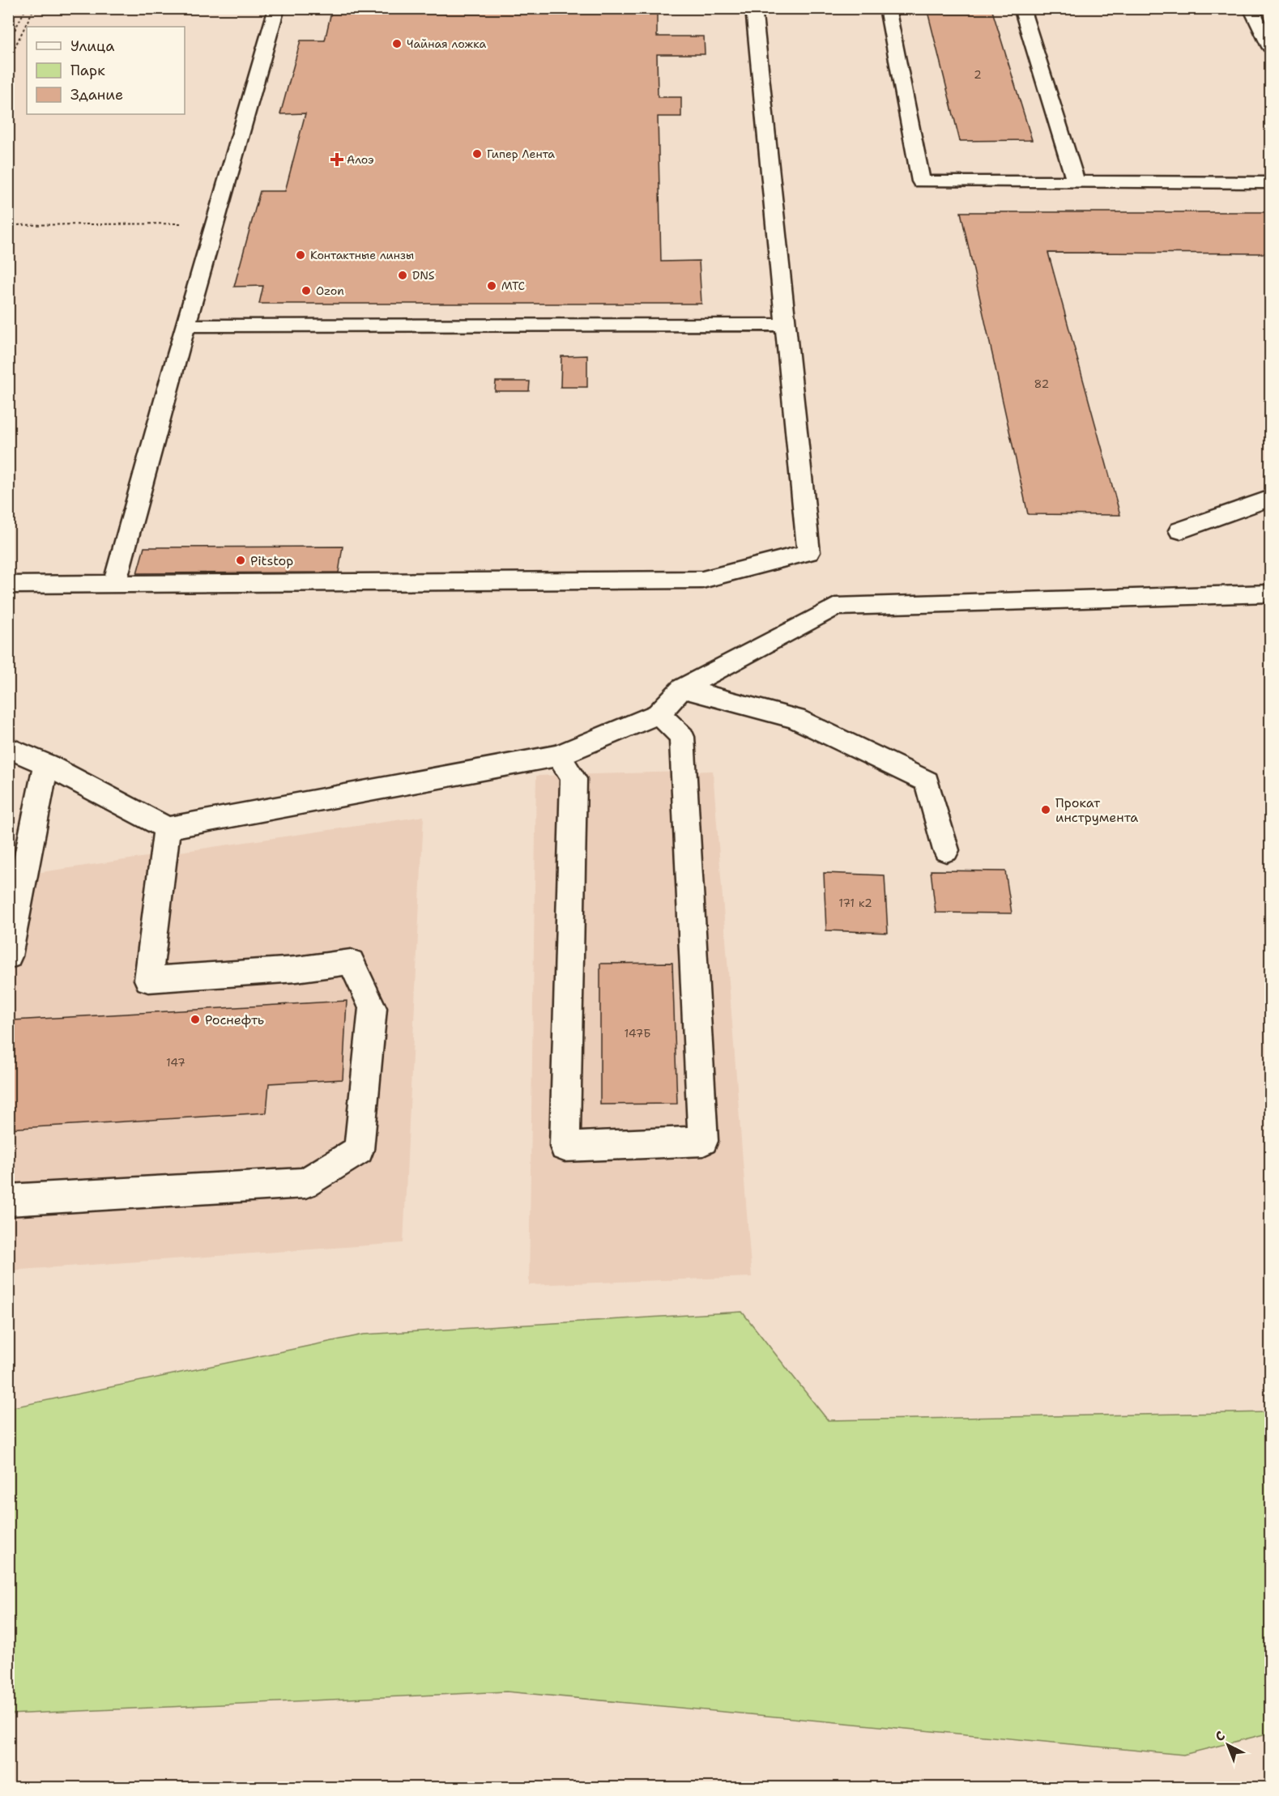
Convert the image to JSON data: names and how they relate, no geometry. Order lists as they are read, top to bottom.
{
  "places": {
    "other": [
      "Чайная ложка",
      "Гипер Лента",
      "Контактные линзы",
      "DNS",
      "МТС",
      "Ozon",
      "Pitstop",
      "Прокат инструмента",
      "Роснефть"
    ],
    "health": ["Алоэ"]
  },
  "house_numbers": [
    "2",
    "82",
    "171 к2",
    "147Б",
    "147"
  ],
  "legend": ["Улица", "Парк", "Здание"],
  "north": "top left"
}
